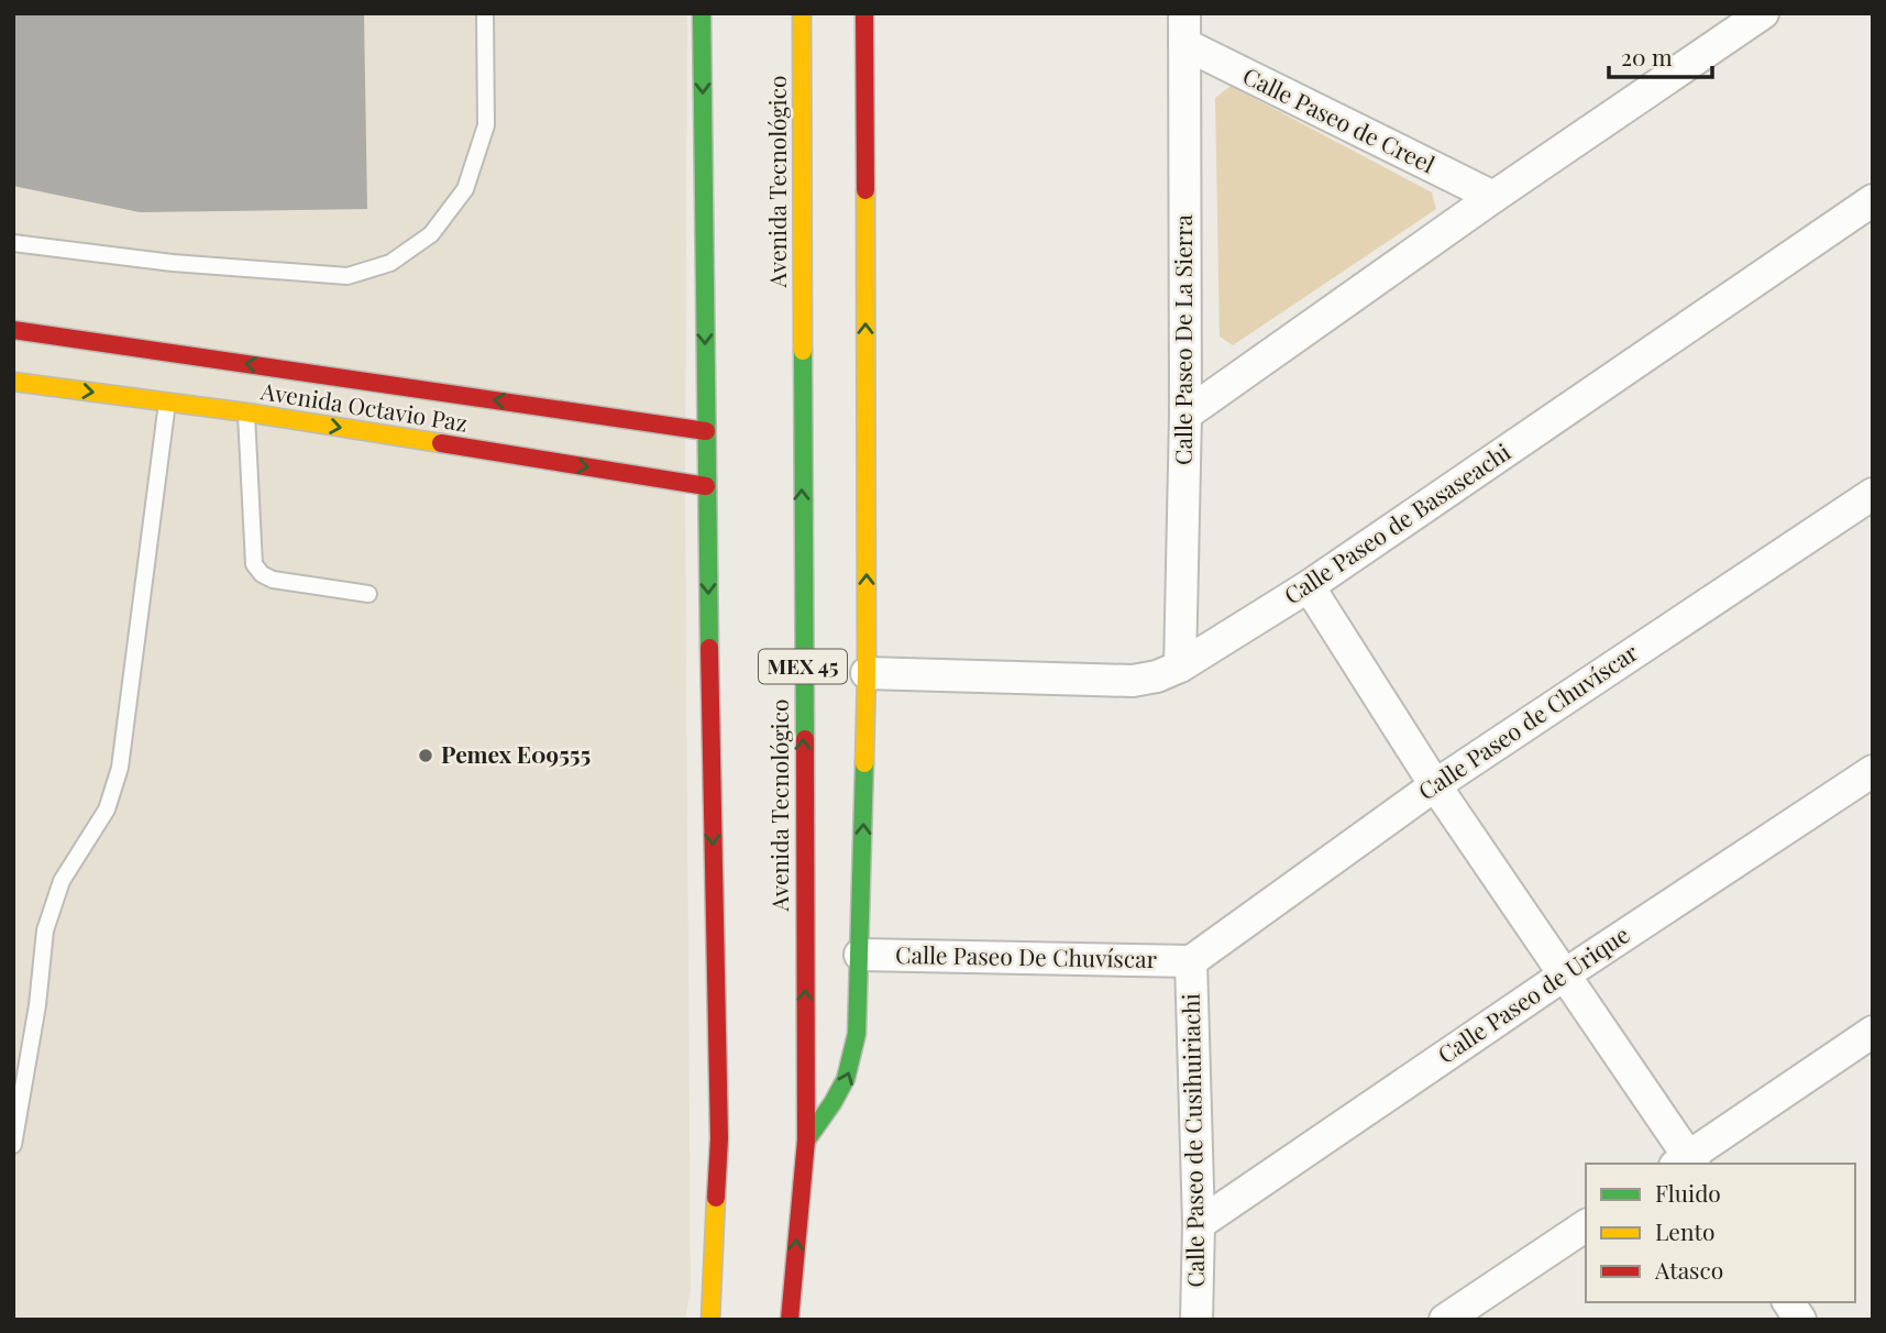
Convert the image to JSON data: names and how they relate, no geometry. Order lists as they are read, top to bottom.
{
  "streets": {
    "main road": ["Avenida Tecnológico", "Avenida Octavio Paz", "MEX 45"],
    "street": [
      "Calle Paseo de Creel",
      "Calle Paseo De La Sierra",
      "Calle Paseo de Basaseachi",
      "Calle Paseo de Chuvíscar",
      "Calle Paseo De Chuvíscar",
      "Calle Paseo de Urique",
      "Calle Paseo de Cusihuiriachi"
    ]
  },
  "crossings": [
    ["Calle Paseo de Creel", "Calle Paseo De La Sierra"],
    ["Calle Paseo De La Sierra", "Calle Paseo de Basaseachi"],
    ["Calle Paseo de Chuvíscar", "Calle Paseo De Chuvíscar"],
    ["Calle Paseo de Chuvíscar", "Calle Paseo de Cusihuiriachi"],
    ["Calle Paseo De Chuvíscar", "Calle Paseo de Cusihuiriachi"],
    ["Calle Paseo de Urique", "Calle Paseo de Cusihuiriachi"]
  ],
  "places": ["Pemex E09555"],
  "legend": ["Fluido", "Lento", "Atasco"],
  "scale_bar": "20 m"
}
